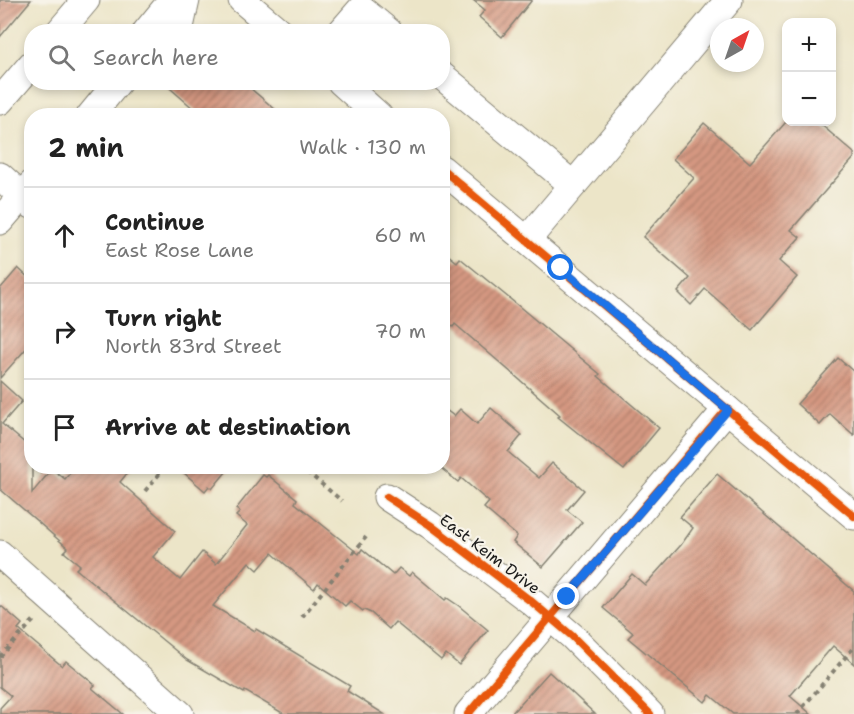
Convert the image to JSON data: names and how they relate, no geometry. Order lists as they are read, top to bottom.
{
  "streets": {
    "street": ["East Keim Drive"]
  },
  "north": "top right",
  "page": {
    "map_buttons": ["+", "−"],
    "search": "Search here",
    "heading": ["2 min", "Walk · 130 m"],
    "list": [
      ["Continue", "East Rose Lane", "60 m"],
      ["Turn right", "North 83rd Street", "70 m"],
      "Arrive at destination"
    ]
  }
}
